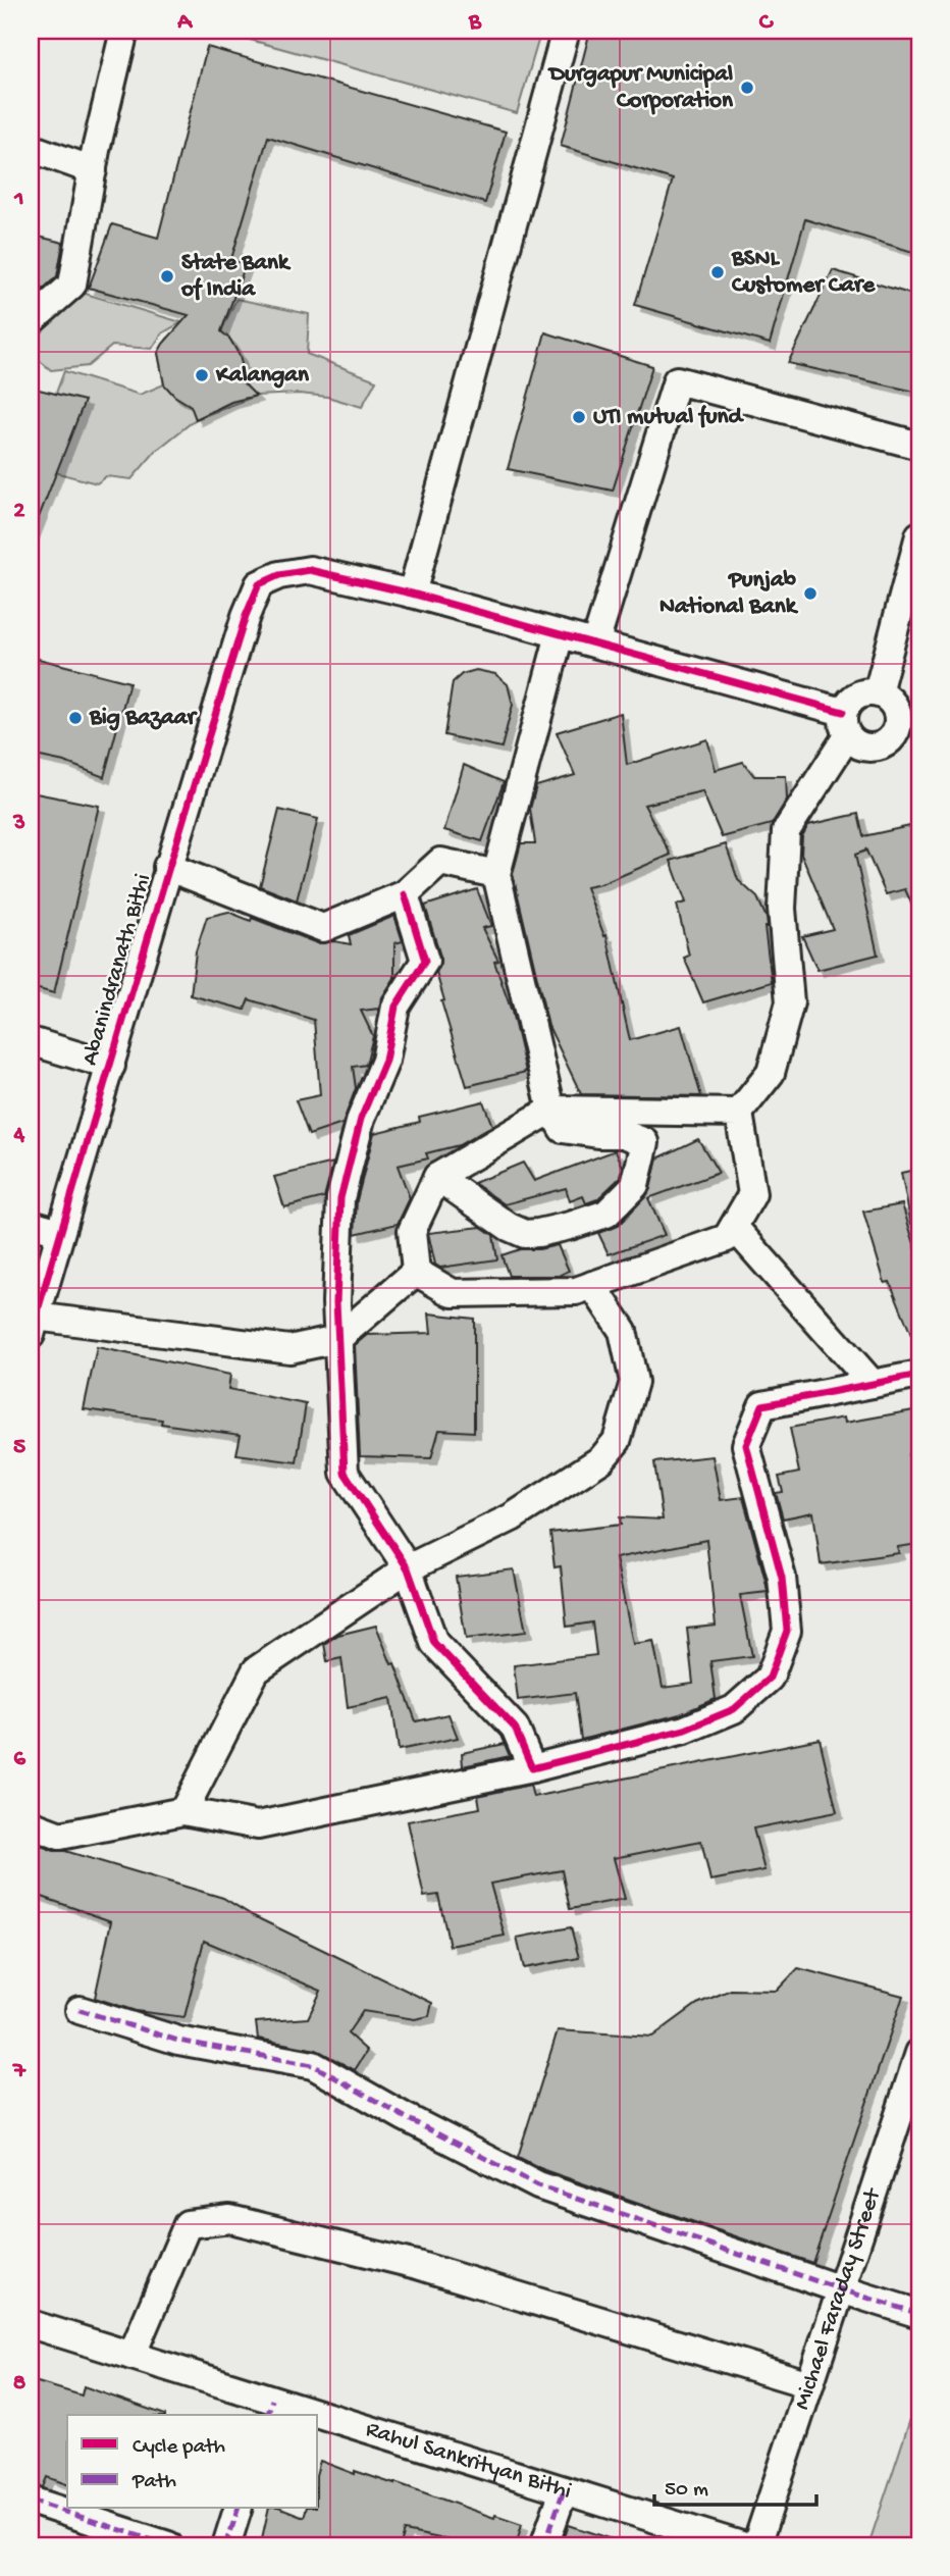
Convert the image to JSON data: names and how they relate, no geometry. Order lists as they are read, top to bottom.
{
  "streets": {
    "street": ["Abanindranath Bithi", "Michael Faraday Street", "Rahul Sankrityan Bithi"]
  },
  "places": [
    "Durgapur Municipal Corporation",
    "BSNL Customer Care",
    "State Bank of India",
    "Kalangan",
    "UTI mutual fund",
    "Punjab National Bank",
    "Big Bazaar"
  ],
  "legend": ["Cycle path", "Path"],
  "scale_bar": "50 m",
  "grid": {
    "columns": ["A", "B", "C"],
    "rows": [
      "1",
      "2",
      "3",
      "4",
      "5",
      "6",
      "7",
      "8"
    ]
  }
}
